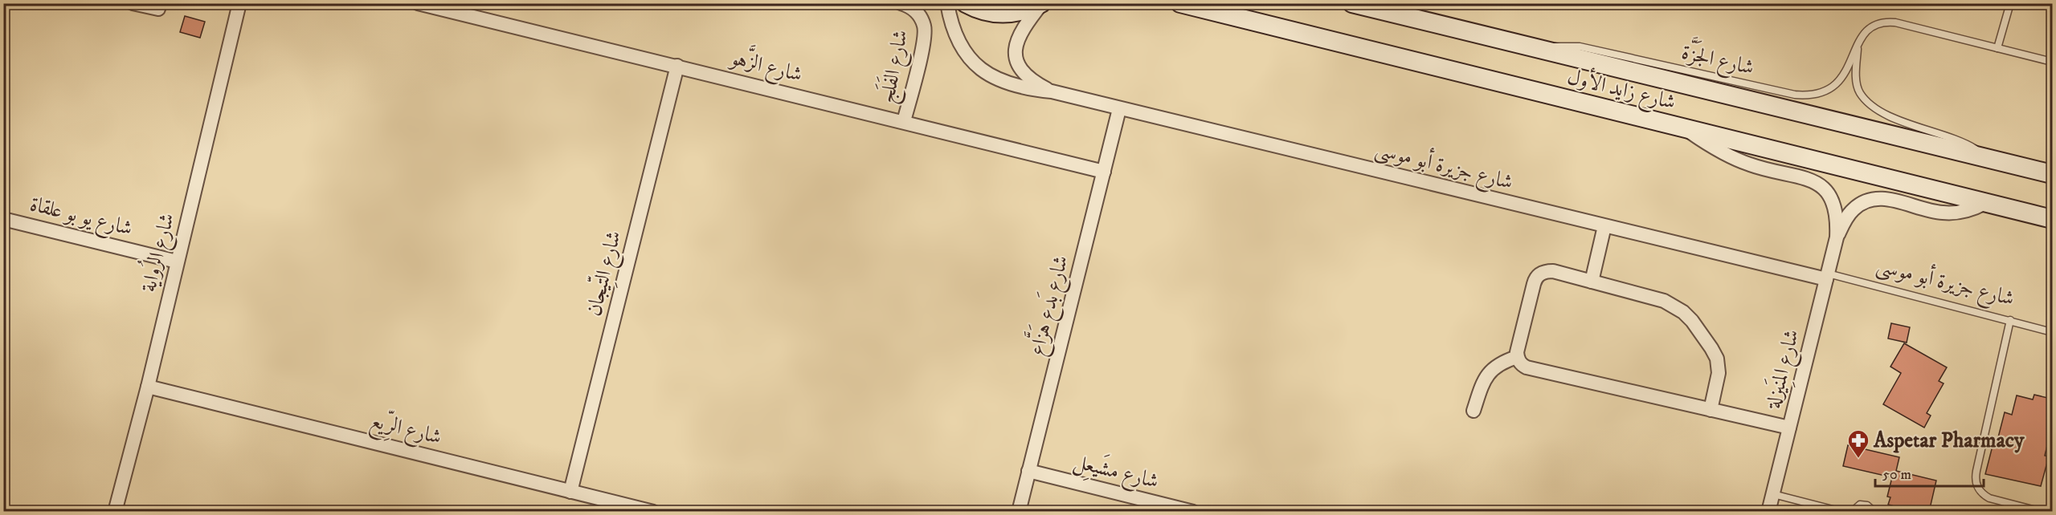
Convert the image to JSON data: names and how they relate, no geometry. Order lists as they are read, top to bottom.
{
  "streets": {
    "main road": ["شارع زايد الأول"],
    "street": [
      "شارع الزَّهو",
      "شارع الفَلَج",
      "شارع جزيرة أبو موسى",
      "شارع يو بو علقاة",
      "شارع الرُواية",
      "شارع التِّيجان",
      "شارع بَدع هَزَّاع",
      "شارع المِنَيزلة",
      "شارع الرِّيع",
      "شارع مشَيعِل"
    ],
    "lane": ["شارع الجَزَّة"]
  },
  "crossings": [
    ["شارع الجَزَّة", "شارع زايد الأول"],
    ["شارع الزَّهو", "شارع الفَلَج"],
    ["شارع الزَّهو", "شارع التِّيجان"],
    ["شارع الزَّهو", "شارع بَدع هَزَّاع"],
    ["شارع زايد الأول", "شارع المِنَيزلة"],
    ["شارع جزيرة أبو موسى", "شارع بَدع هَزَّاع"],
    ["شارع جزيرة أبو موسى", "شارع المِنَيزلة"],
    ["شارع يو بو علقاة", "شارع الرُواية"],
    ["شارع الرُواية", "شارع الرِّيع"],
    ["شارع التِّيجان", "شارع الرِّيع"],
    ["شارع بَدع هَزَّاع", "شارع مشَيعِل"]
  ],
  "places": {
    "pharmacy": ["Aspetar Pharmacy"]
  },
  "scale_bar": "50 m"
}
